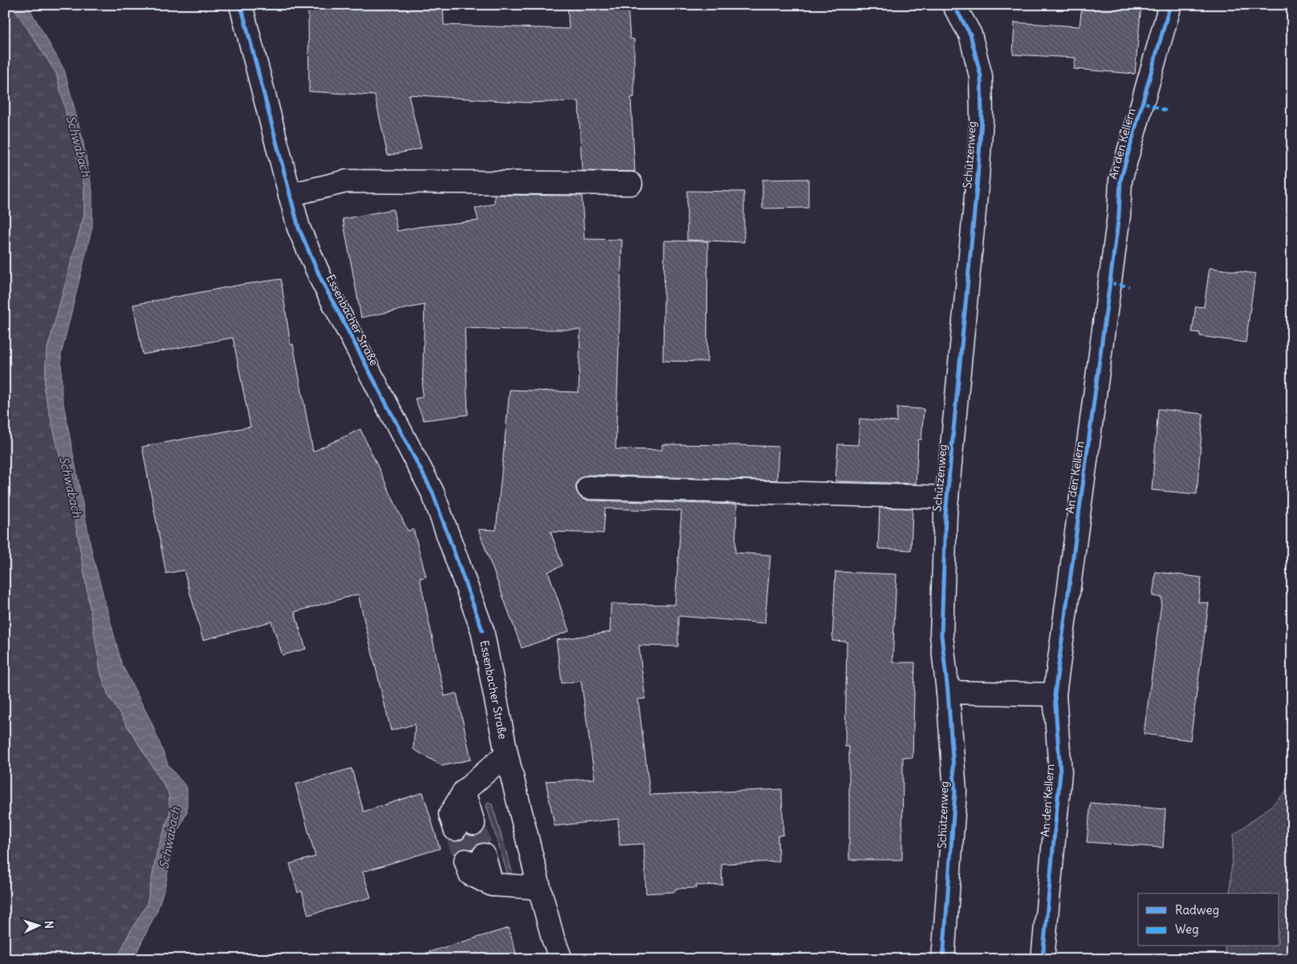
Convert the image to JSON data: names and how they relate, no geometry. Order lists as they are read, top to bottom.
{
  "streets": {
    "street": ["An den Kellern", "Schützenweg", "Essenbacher Straße"]
  },
  "water": ["Schwabach"],
  "legend": ["Radweg", "Weg"],
  "north": "right"
}
